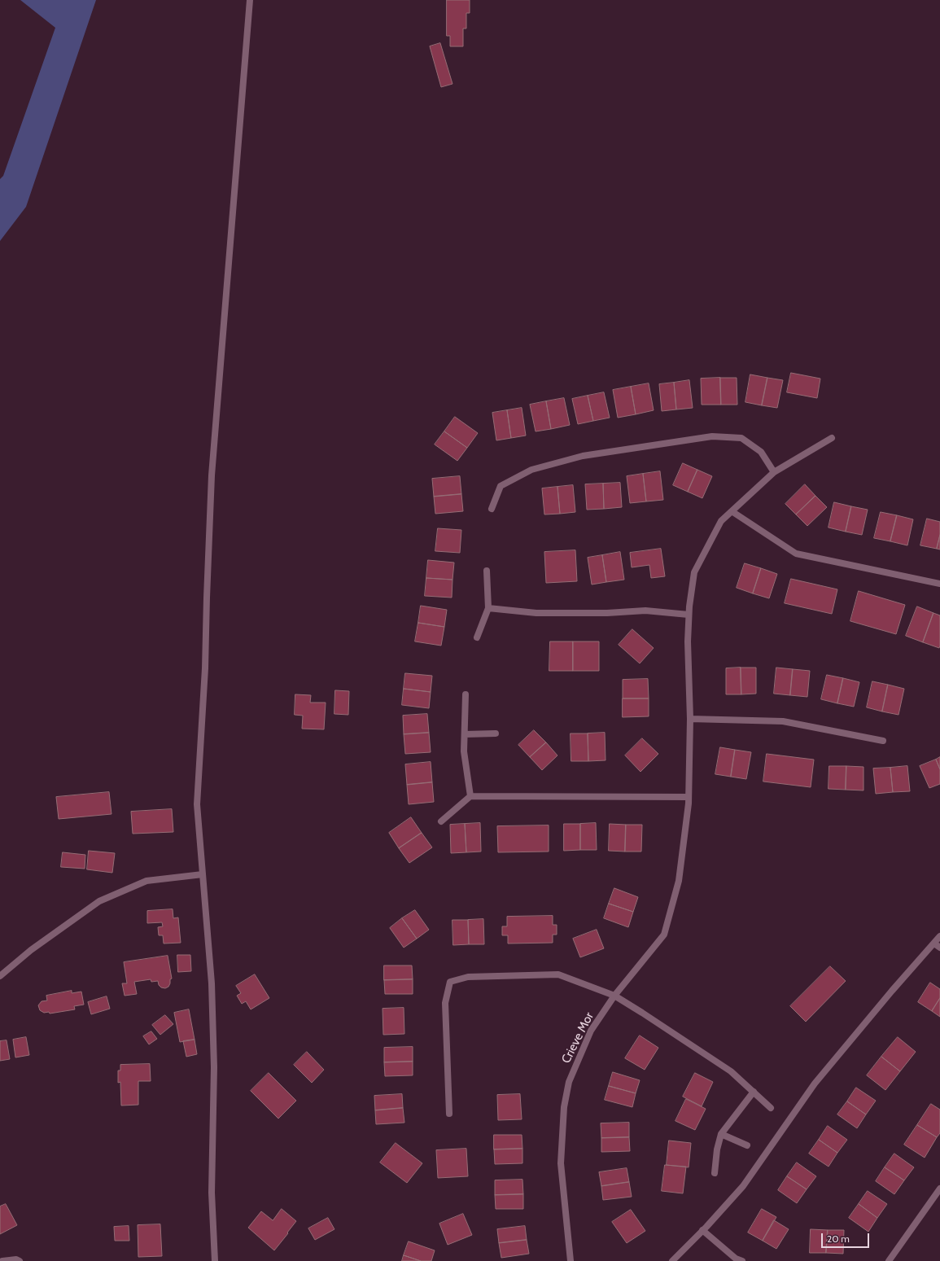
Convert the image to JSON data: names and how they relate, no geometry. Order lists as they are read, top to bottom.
{
  "streets": {
    "street": ["Crieve Mor"]
  },
  "scale_bar": "20 m"
}
